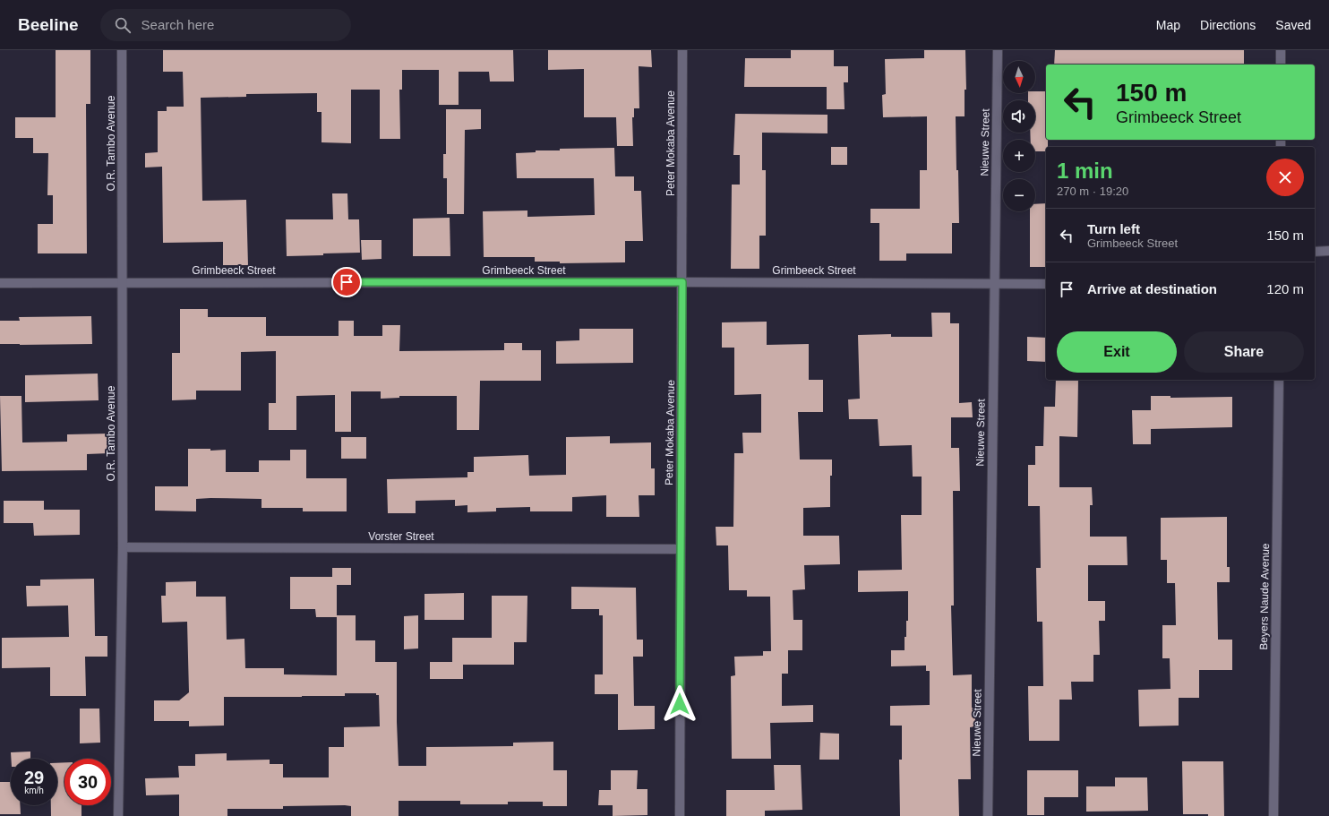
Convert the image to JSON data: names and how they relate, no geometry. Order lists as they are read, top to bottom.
{
  "streets": {
    "street": [
      "Nieuwe Street",
      "O.R. Tambo Avenue",
      "Peter Mokaba Avenue",
      "Grimbeeck Street",
      "Vorster Street",
      "Beyers Naude Avenue"
    ]
  },
  "crossings": [
    ["Nieuwe Street", "Grimbeeck Street"],
    ["O.R. Tambo Avenue", "Grimbeeck Street"],
    ["O.R. Tambo Avenue", "Vorster Street"],
    ["Peter Mokaba Avenue", "Grimbeeck Street"],
    ["Peter Mokaba Avenue", "Vorster Street"]
  ],
  "north": "bottom",
  "page": {
    "header": "Beeline",
    "search": "Search here",
    "nav": ["Map", "Directions", "Saved"],
    "map_buttons": ["+", "−"],
    "turn": ["150 m", "Grimbeeck Street"],
    "heading": ["1 min", "270 m · 19:20"],
    "list": [
      {
        "name": "Turn left",
        "note": "Grimbeeck Street",
        "value": "150 m"
      },
      {
        "name": "Arrive at destination",
        "value": "120 m"
      }
    ],
    "buttons": ["Exit", "Share"],
    "speed": "29 km/h",
    "limit": "30"
  }
}
